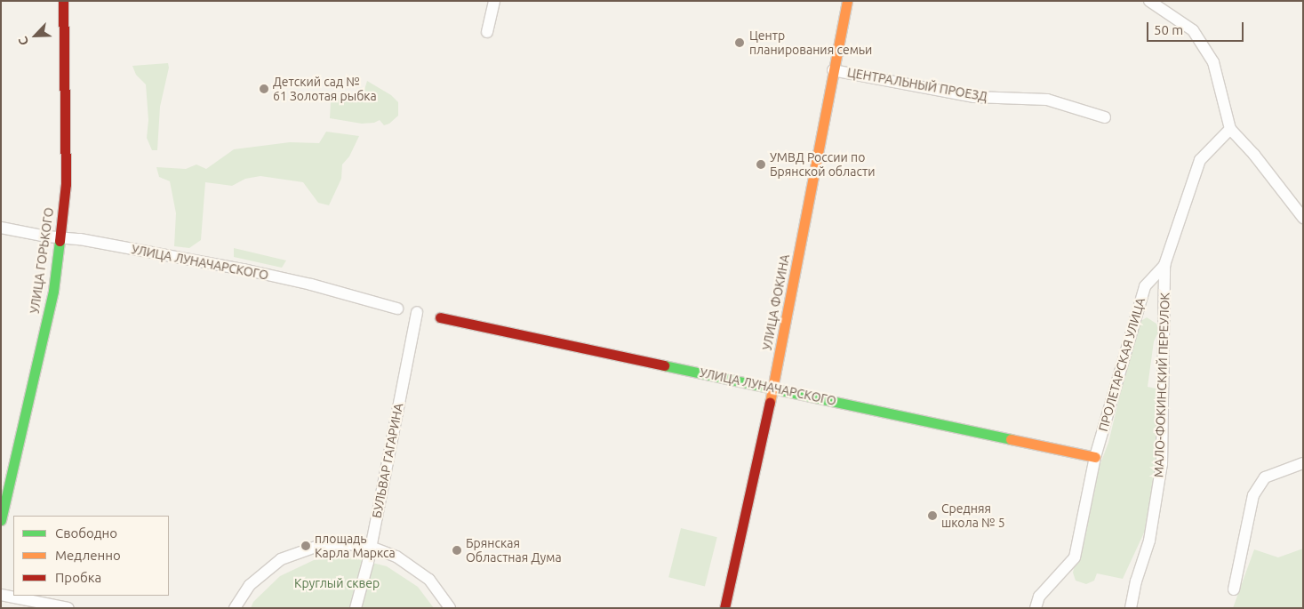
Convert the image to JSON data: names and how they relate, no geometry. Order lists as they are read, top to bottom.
{
  "streets": {
    "street": [
      "ЦЕНТРАЛЬНЫЙ ПРОЕЗД",
      "УЛИЦА ГОРЬКОГО",
      "УЛИЦА ЛУНАЧАРСКОГО",
      "УЛИЦА ФОКИНА",
      "ПРОЛЕТАРСКАЯ УЛИЦА",
      "МАЛО-ФОКИНСКИЙ ПЕРЕУЛОК",
      "БУЛЬВАР ГАГАРИНА"
    ]
  },
  "crossings": [
    ["ЦЕНТРАЛЬНЫЙ ПРОЕЗД", "УЛИЦА ФОКИНА"],
    ["УЛИЦА ГОРЬКОГО", "УЛИЦА ЛУНАЧАРСКОГО"],
    ["УЛИЦА ЛУНАЧАРСКОГО", "УЛИЦА ФОКИНА"],
    ["УЛИЦА ЛУНАЧАРСКОГО", "ПРОЛЕТАРСКАЯ УЛИЦА"],
    ["ПРОЛЕТАРСКАЯ УЛИЦА", "МАЛО-ФОКИНСКИЙ ПЕРЕУЛОК"]
  ],
  "parks": ["Круглый сквер"],
  "places": [
    "Центр планирования семьи",
    "Детский сад № 61 Золотая рыбка",
    "УМВД России по Брянской области",
    "Средняя школа № 5",
    "площадь Карла Маркса",
    "Брянская Областная Дума"
  ],
  "legend": ["Свободно", "Медленно", "Пробка"],
  "scale_bar": "50 m",
  "north": "bottom left"
}
